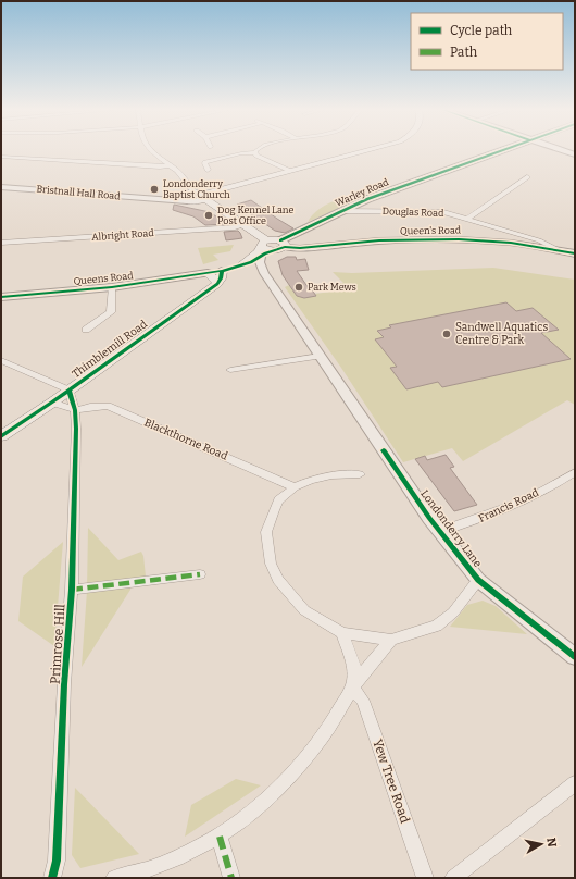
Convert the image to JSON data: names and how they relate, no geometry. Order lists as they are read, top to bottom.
{
  "streets": {
    "main road": ["Thimblemill Road"],
    "street": [
      "Bristnall Hall Road",
      "Warley Road",
      "Douglas Road",
      "Queen's Road",
      "Albright Road",
      "Queens Road",
      "Blackthorne Road",
      "Francis Road",
      "Londonderry Lane",
      "Primrose Hill",
      "Yew Tree Road"
    ]
  },
  "crossings": [
    ["Warley Road", "Douglas Road"],
    ["Warley Road", "Queen's Road"],
    ["Douglas Road", "Queen's Road"],
    ["Thimblemill Road", "Blackthorne Road"],
    ["Blackthorne Road", "Primrose Hill"],
    ["Francis Road", "Londonderry Lane"]
  ],
  "places": [
    "Londonderry Baptist Church",
    "Dog Kennel Lane Post Office",
    "Park Mews",
    "Sandwell Aquatics Centre & Park"
  ],
  "legend": ["Cycle path", "Path"],
  "north": "right"
}
